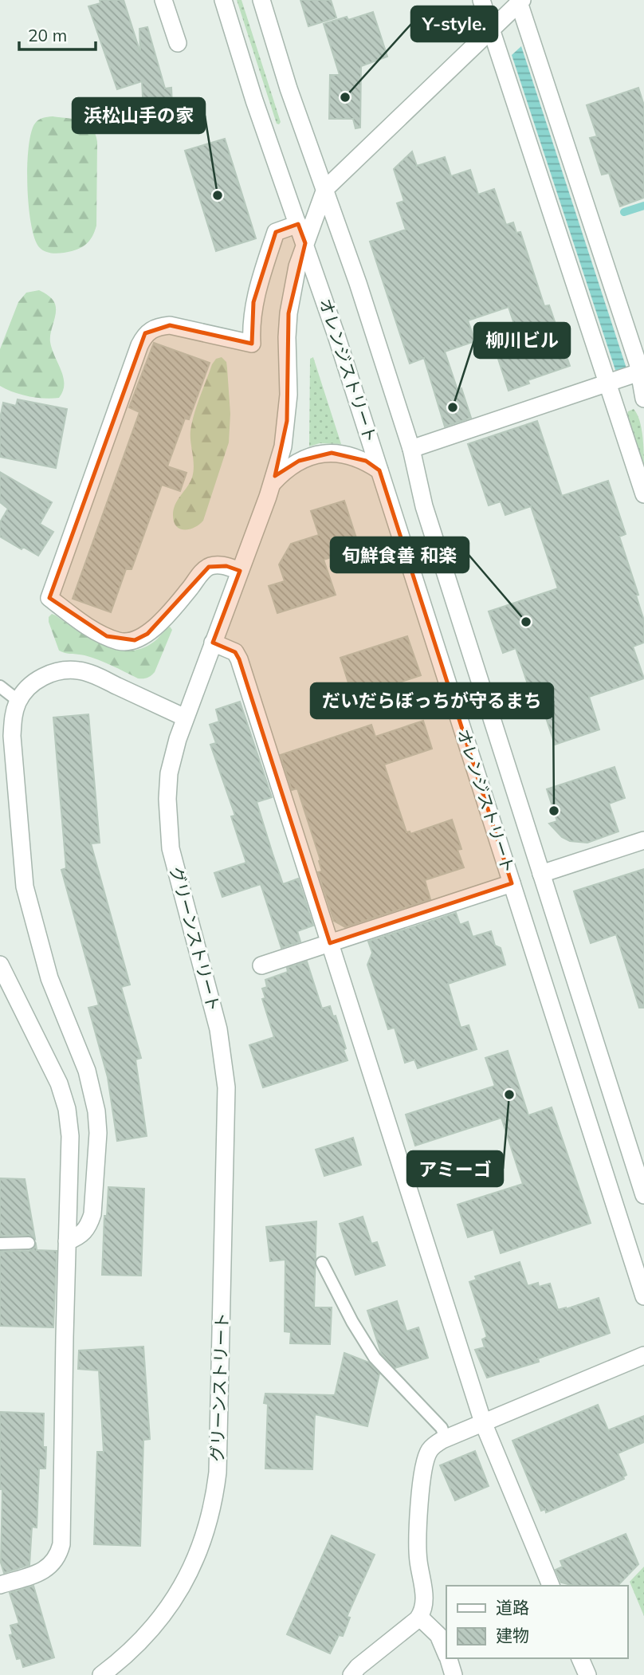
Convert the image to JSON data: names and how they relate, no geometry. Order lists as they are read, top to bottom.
{
  "streets": {
    "street": ["オレンジストリート", "グリーンストリート"]
  },
  "crossings": [
    ["オレンジストリート", "グリーンストリート"]
  ],
  "places": [
    "Y-style.",
    "浜松山手の家",
    "柳川ビル",
    "旬鮮食善 和楽",
    "だいだらぼっちが守るまち",
    "アミーゴ"
  ],
  "legend": ["道路", "建物"],
  "scale_bar": "20 m"
}
